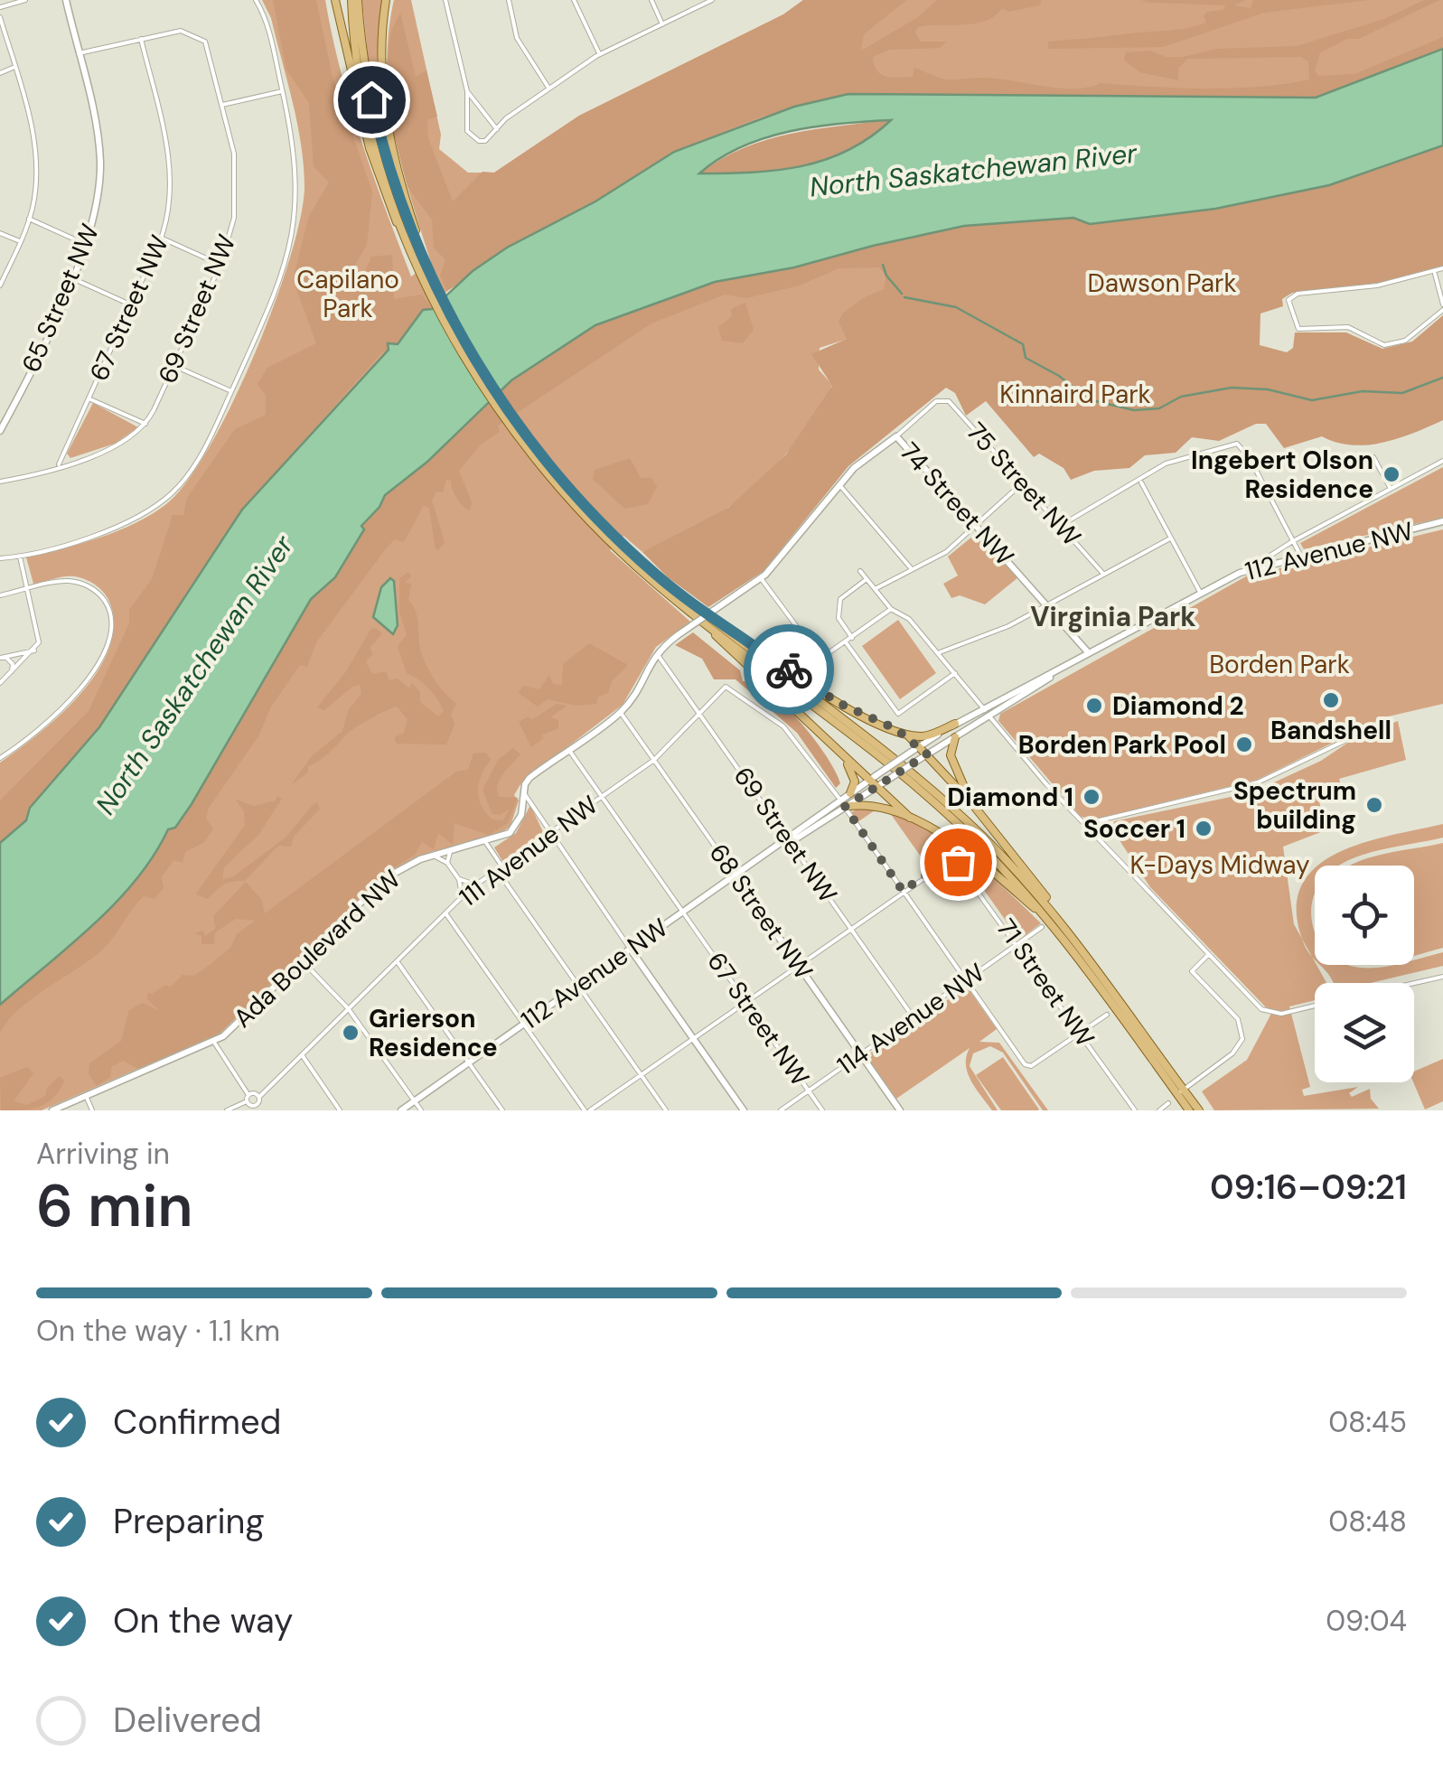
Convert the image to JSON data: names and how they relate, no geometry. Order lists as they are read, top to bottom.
{
  "streets": {
    "street": [
      "65 Street NW",
      "67 Street NW",
      "69 Street NW",
      "75 Street NW",
      "74 Street NW",
      "112 Avenue NW",
      "111 Avenue NW",
      "68 Street NW",
      "Ada Boulevard NW",
      "71 Street NW",
      "114 Avenue NW"
    ]
  },
  "crossings": [
    ["67 Street NW", "69 Street NW"],
    ["67 Street NW", "112 Avenue NW"],
    ["67 Street NW", "111 Avenue NW"],
    ["67 Street NW", "Ada Boulevard NW"],
    ["67 Street NW", "114 Avenue NW"],
    ["69 Street NW", "112 Avenue NW"],
    ["69 Street NW", "111 Avenue NW"],
    ["69 Street NW", "Ada Boulevard NW"],
    ["69 Street NW", "114 Avenue NW"],
    ["75 Street NW", "Ada Boulevard NW"],
    ["74 Street NW", "112 Avenue NW"],
    ["74 Street NW", "Ada Boulevard NW"],
    ["112 Avenue NW", "111 Avenue NW"],
    ["112 Avenue NW", "68 Street NW"],
    ["111 Avenue NW", "68 Street NW"],
    ["68 Street NW", "Ada Boulevard NW"],
    ["68 Street NW", "114 Avenue NW"],
    ["71 Street NW", "114 Avenue NW"]
  ],
  "districts": ["Virginia Park"],
  "water": ["North Saskatchewan River"],
  "parks": [
    "Capilano Park",
    "Dawson Park",
    "Kinnaird Park",
    "Borden Park",
    "K-Days Midway"
  ],
  "places": [
    "Ingebert Olson Residence",
    "Bandshell",
    "Diamond 2",
    "Borden Park Pool",
    "Diamond 1",
    "Spectrum building",
    "Soccer 1",
    "Grierson Residence"
  ],
  "page": {
    "heading": ["6 min", "Arriving in", "09:16–09:21"],
    "bar": "On the way · 1.1 km",
    "list": [
      ["Confirmed", "08:45"],
      ["Preparing", "08:48"],
      ["On the way", "09:04"],
      "Delivered"
    ]
  }
}
